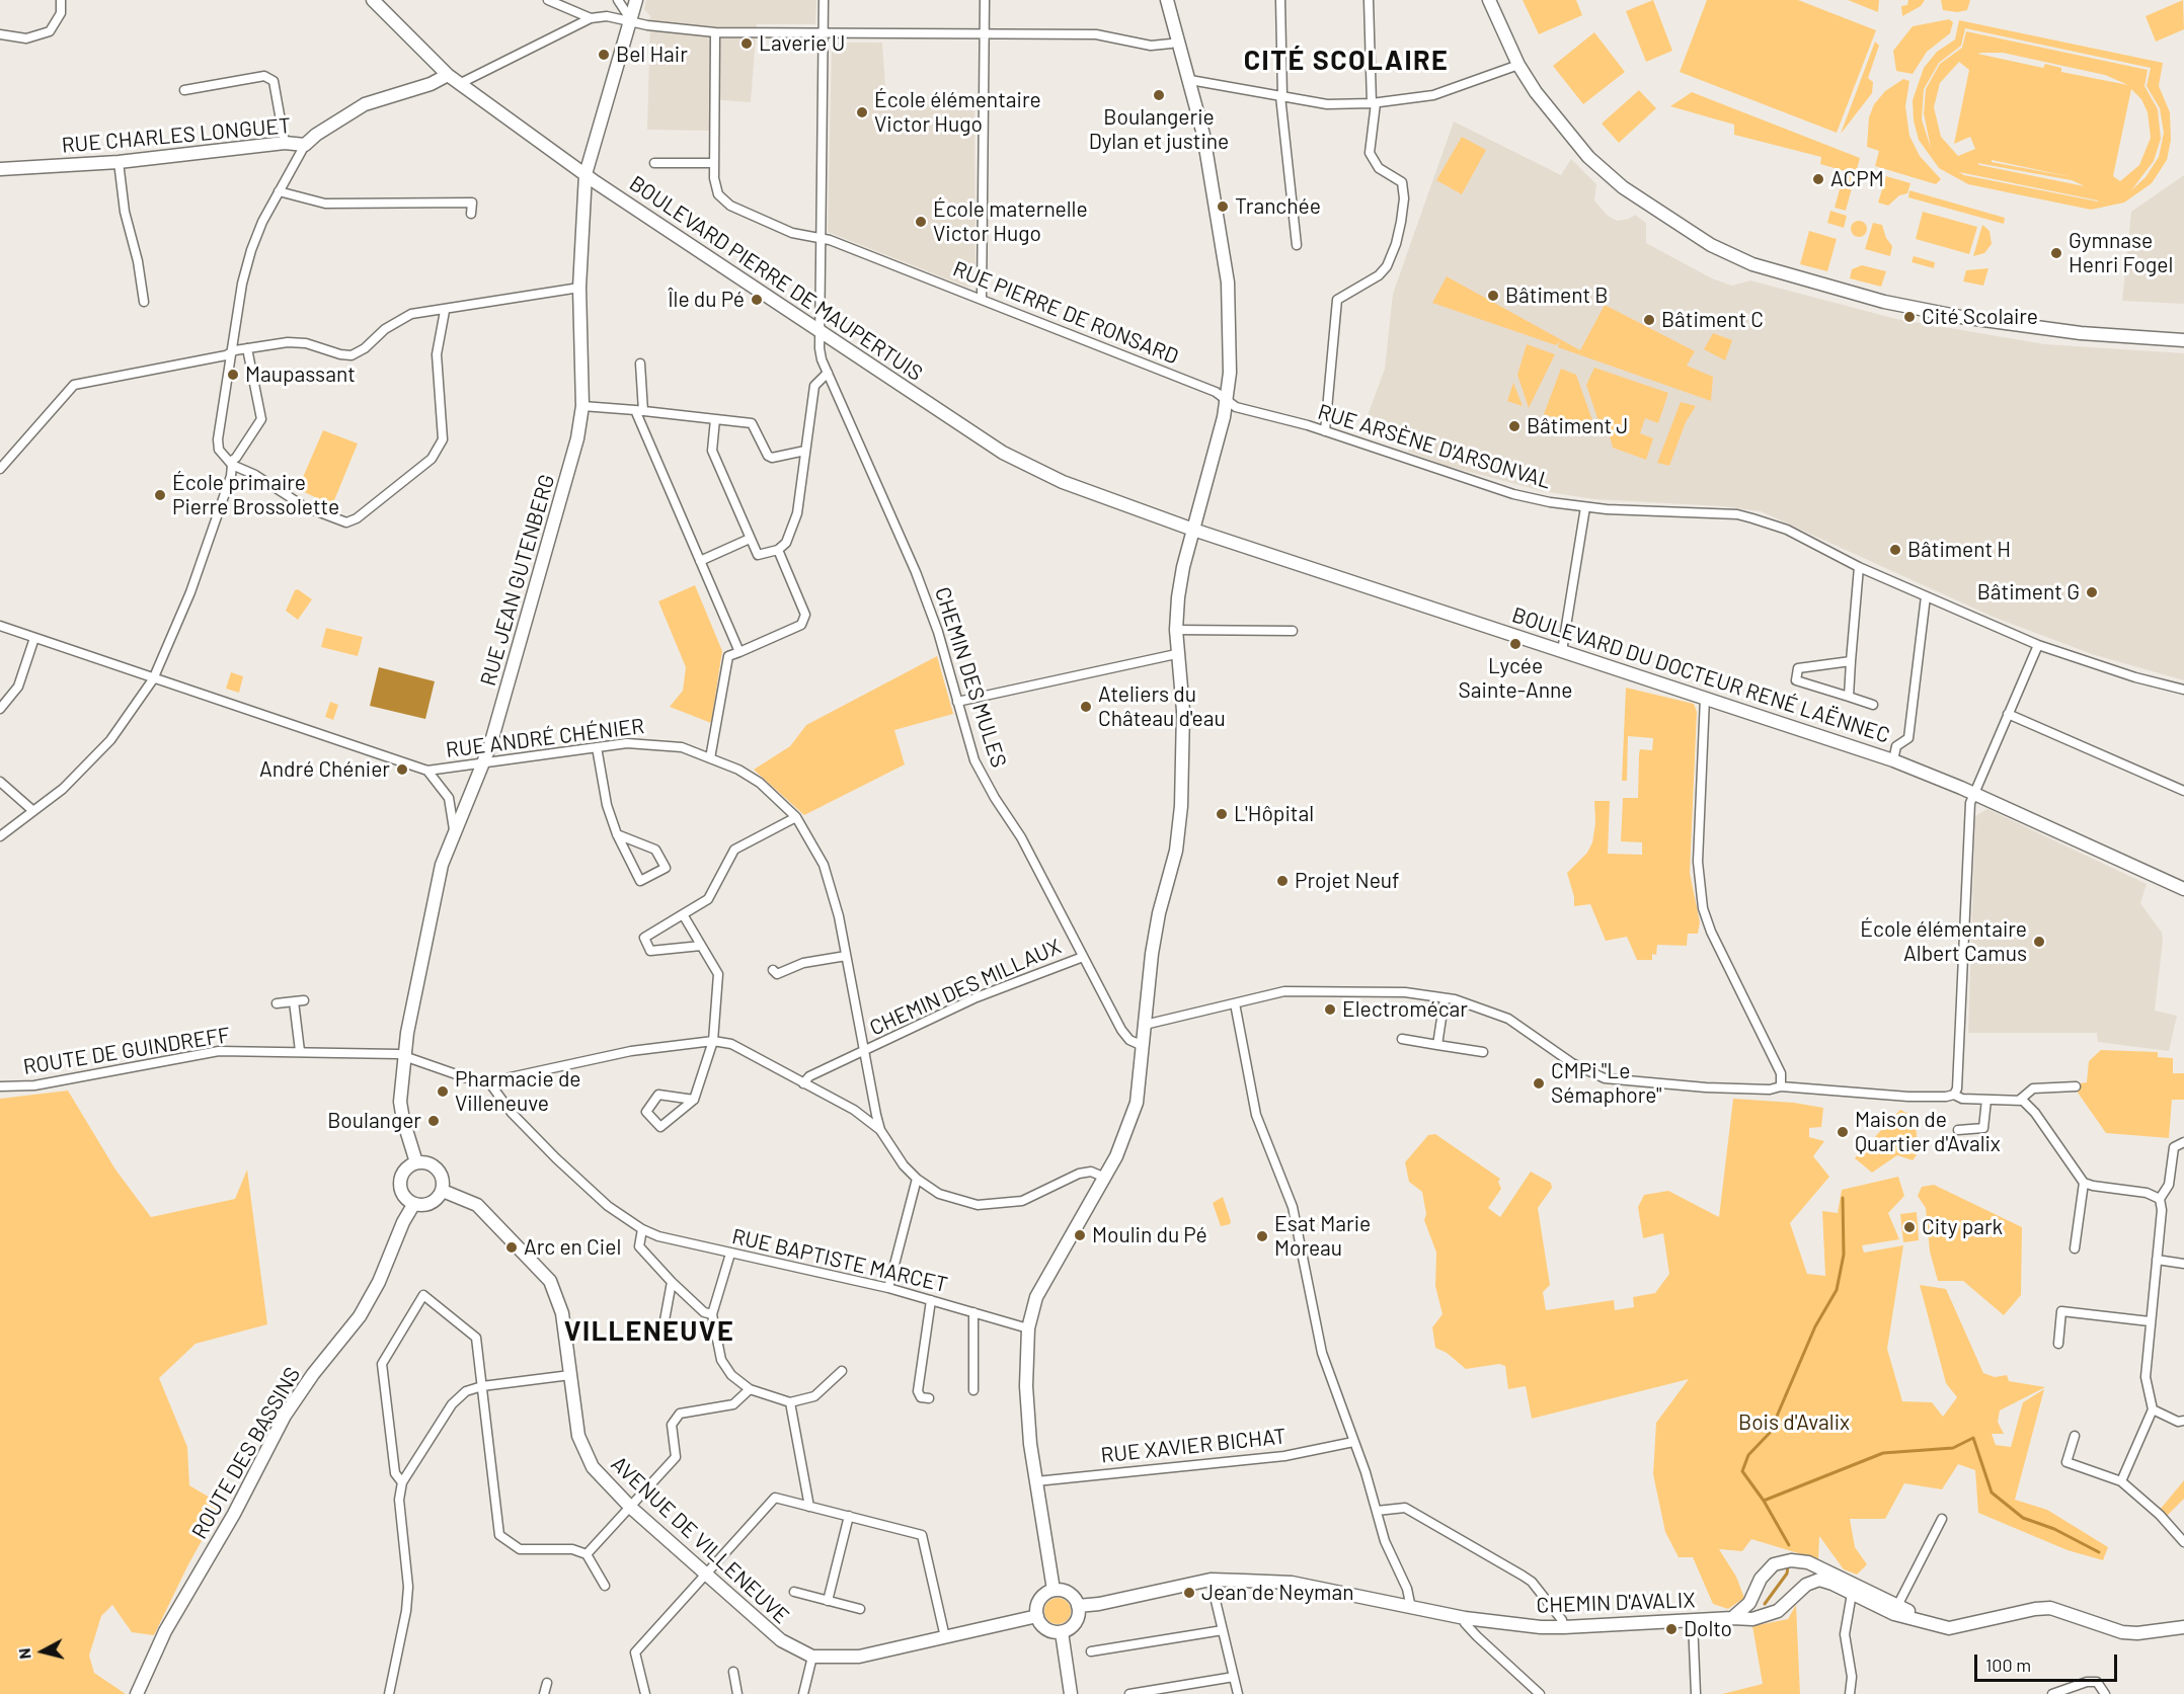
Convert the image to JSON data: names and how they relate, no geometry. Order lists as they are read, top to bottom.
{
  "streets": {
    "street": [
      "RUE CHARLES LONGUET",
      "BOULEVARD PIERRE DE MAUPERTUIS",
      "RUE PIERRE DE RONSARD",
      "RUE ARSÈNE D'ARSONVAL",
      "RUE JEAN GUTENBERG",
      "BOULEVARD DU DOCTEUR RENÉ LAËNNEC",
      "CHEMIN DES MULES",
      "RUE ANDRÉ CHÉNIER",
      "CHEMIN DES MILLAUX",
      "ROUTE DE GUINDREFF",
      "RUE BAPTISTE MARCET",
      "RUE XAVIER BICHAT",
      "ROUTE DES BASSINS",
      "AVENUE DE VILLENEUVE",
      "CHEMIN D'AVALIX"
    ]
  },
  "crossings": [
    ["RUE CHARLES LONGUET", "BOULEVARD PIERRE DE MAUPERTUIS"],
    ["BOULEVARD PIERRE DE MAUPERTUIS", "RUE JEAN GUTENBERG"],
    ["BOULEVARD PIERRE DE MAUPERTUIS", "BOULEVARD DU DOCTEUR RENÉ LAËNNEC"],
    ["BOULEVARD PIERRE DE MAUPERTUIS", "CHEMIN DES MULES"],
    ["RUE PIERRE DE RONSARD", "RUE ARSÈNE D'ARSONVAL"],
    ["RUE PIERRE DE RONSARD", "CHEMIN DES MULES"],
    ["RUE JEAN GUTENBERG", "RUE ANDRÉ CHÉNIER"],
    ["RUE JEAN GUTENBERG", "ROUTE DE GUINDREFF"],
    ["RUE JEAN GUTENBERG", "ROUTE DES BASSINS"],
    ["RUE JEAN GUTENBERG", "AVENUE DE VILLENEUVE"],
    ["CHEMIN DES MULES", "CHEMIN DES MILLAUX"],
    ["RUE ANDRÉ CHÉNIER", "CHEMIN DES MILLAUX"],
    ["ROUTE DES BASSINS", "AVENUE DE VILLENEUVE"],
    ["AVENUE DE VILLENEUVE", "CHEMIN D'AVALIX"]
  ],
  "districts": ["CITÉ SCOLAIRE", "VILLENEUVE"],
  "parks": ["Bois d'Avalix"],
  "places": [
    "Laverie U",
    "Bel Hair",
    "Boulangerie Dylan et justine",
    "École élémentaire Victor Hugo",
    "ACPM",
    "Tranchée",
    "École maternelle Victor Hugo",
    "Gymnase Henri Fogel",
    "Bâtiment B",
    "Île du Pé",
    "Cité Scolaire",
    "Bâtiment C",
    "Maupassant",
    "Bâtiment J",
    "École primaire Pierre Brossolette",
    "Bâtiment H",
    "Bâtiment G",
    "Lycée Sainte-Anne",
    "Ateliers du Château d'eau",
    "André Chénier",
    "L'Hôpital",
    "Projet Neuf",
    "École élémentaire Albert Camus",
    "Electromécar",
    "CMPi \"Le Sémaphore\"",
    "Pharmacie de Villeneuve",
    "Boulanger",
    "Maison de Quartier d'Avalix",
    "City park",
    "Moulin du Pé",
    "Esat Marie Moreau",
    "Arc en Ciel",
    "Jean de Neyman",
    "Dolto"
  ],
  "scale_bar": "100 m",
  "north": "left"
}
